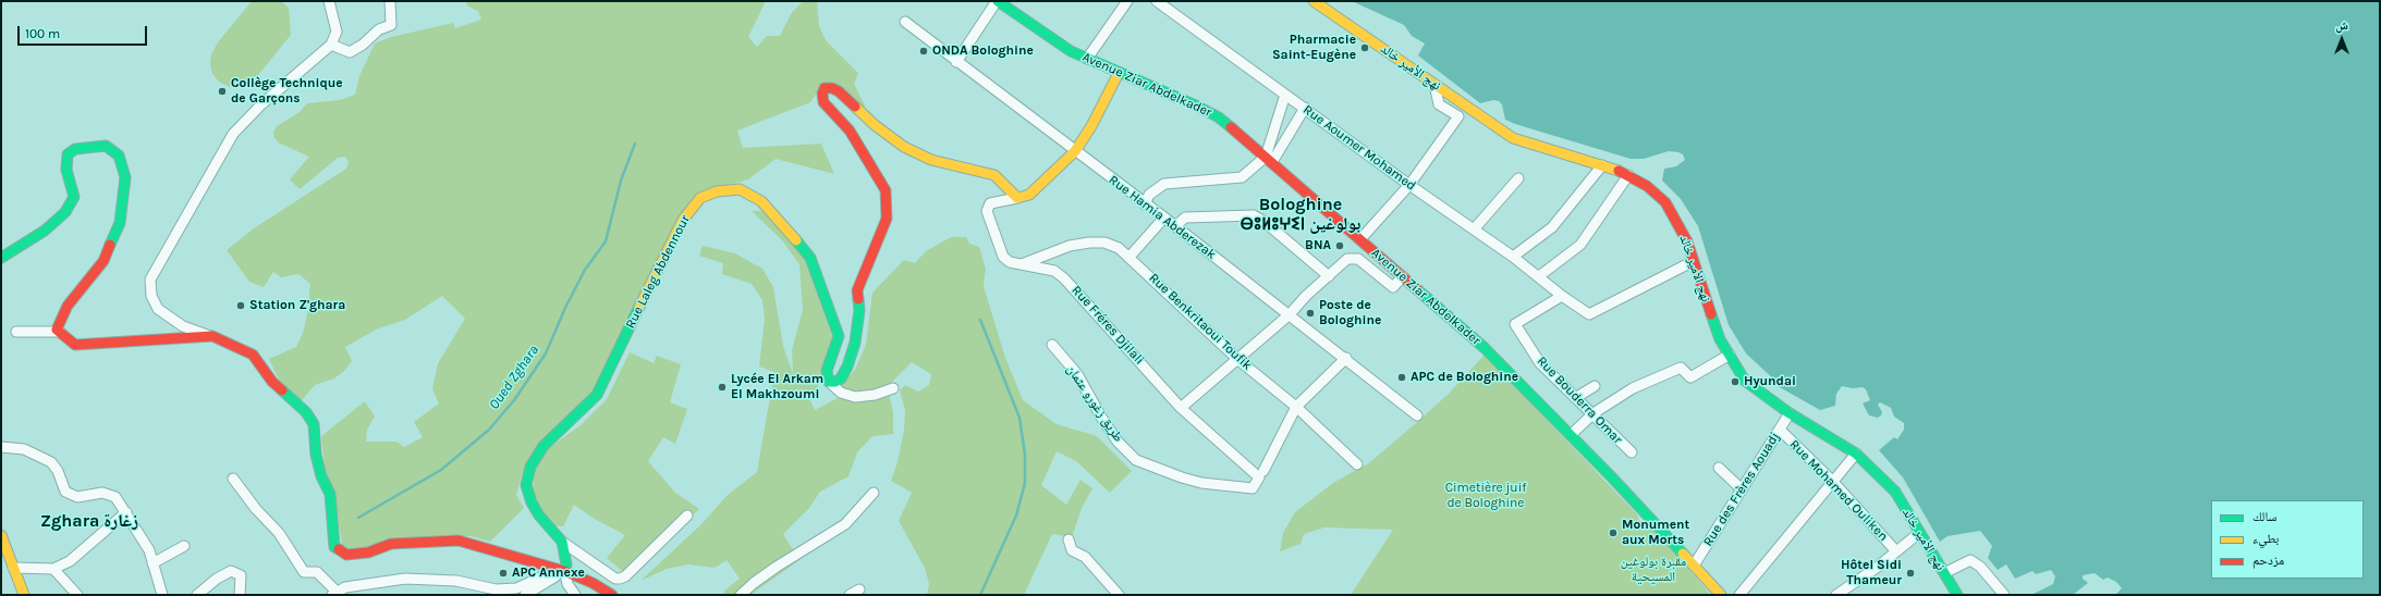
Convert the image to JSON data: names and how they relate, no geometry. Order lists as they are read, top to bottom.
{
  "streets": {
    "street": [
      "نهج الأمير خالد",
      "Avenue Ziar Abdelkader",
      "Rue Aoumer Mohamed",
      "Rue Hamia Abderezak",
      "Rue Laleg Abdennour",
      "Rue Benkritaoui Toufik",
      "Rue Fréres Djilali",
      "Rue Bouderra Omar",
      "طريق زغورو عثمان",
      "Rue des Frères Aouadj",
      "Rue Mohamed Ouliken"
    ]
  },
  "crossings": [
    ["نهج الأمير خالد", "Rue Aoumer Mohamed"],
    ["نهج الأمير خالد", "Rue des Frères Aouadj"],
    ["Avenue Ziar Abdelkader", "Rue des Frères Aouadj"],
    ["Rue Aoumer Mohamed", "Rue Bouderra Omar"],
    ["Rue Benkritaoui Toufik", "Rue Fréres Djilali"],
    ["Rue Fréres Djilali", "طريق زغورو عثمان"],
    ["Rue des Frères Aouadj", "Rue Mohamed Ouliken"]
  ],
  "districts": ["Bologhine ⴱⵓⵍⵓⵖⵉⵏ بولوغين", "Zghara زغارة"],
  "water": ["Oued Zghara"],
  "parks": ["Cimetière juif de Bologhine", "مقبرة بولوغين المسيحية"],
  "places": [
    "Pharmacie Saint-Eugène",
    "ONDA Bologhine",
    "Collège Technique de Garçons",
    "BNA",
    "Station Z'ghara",
    "Poste de Bologhine",
    "APC de Bologhine",
    "Hyundai",
    "Lycée El Arkam El Makhzoumi",
    "Monument aux Morts",
    "APC Annexe",
    "Hôtel Sidi Thameur"
  ],
  "legend": ["سالك", "بطيء", "مزدحم"],
  "scale_bar": "100 m",
  "north": "top"
}
